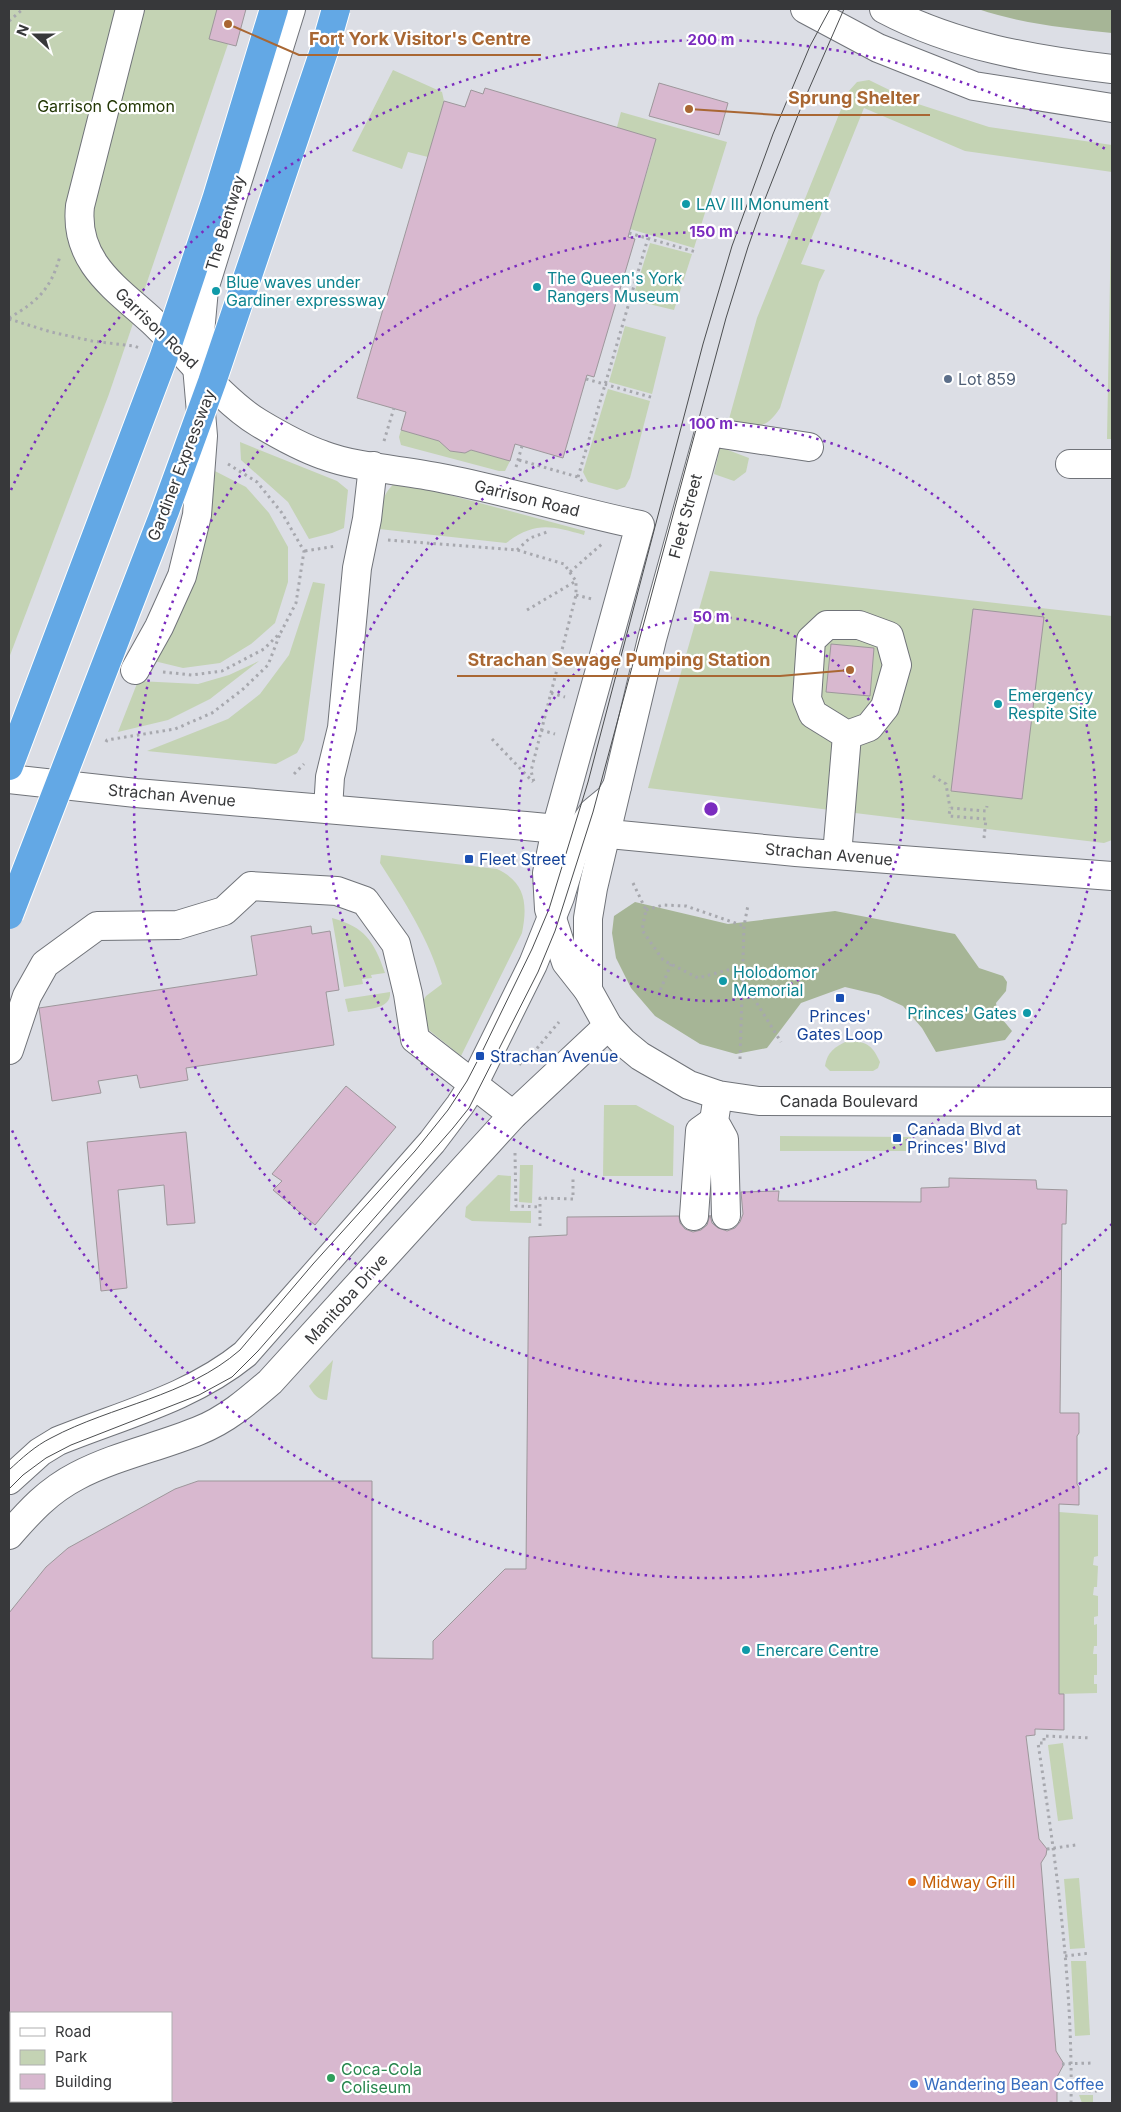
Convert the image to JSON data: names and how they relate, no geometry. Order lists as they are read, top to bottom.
{
  "streets": {
    "highway": ["Gardiner Expressway"],
    "street": [
      "The Bentway",
      "Garrison Road",
      "Fleet Street",
      "Strachan Avenue",
      "Canada Boulevard",
      "Manitoba Drive"
    ]
  },
  "crossings": [
    ["The Bentway", "Garrison Road"],
    ["Garrison Road", "Fleet Street"],
    ["Garrison Road", "Strachan Avenue"],
    ["Fleet Street", "Strachan Avenue"],
    ["Canada Boulevard", "Manitoba Drive"]
  ],
  "parks": ["Garrison Common"],
  "places": {
    "other": [
      "Fort York Visitor's Centre",
      "Sprung Shelter",
      "LAV III Monument",
      "The Queen's York Rangers Museum",
      "Blue waves under Gardiner expressway",
      "Lot 859",
      "Strachan Sewage Pumping Station",
      "Emergency Respite Site",
      "Holodomor Memorial",
      "Princes' Gates",
      "Enercare Centre",
      "Midway Grill",
      "Coca-Cola Coliseum",
      "Wandering Bean Coffee"
    ],
    "transit": [
      "Fleet Street",
      "Princes' Gates Loop",
      "Strachan Avenue",
      "Canada Blvd at Princes' Blvd"
    ]
  },
  "legend": ["Road", "Park", "Building"],
  "north": "left",
  "rings": [
    "200 m",
    "150 m",
    "100 m",
    "50 m"
  ]
}
